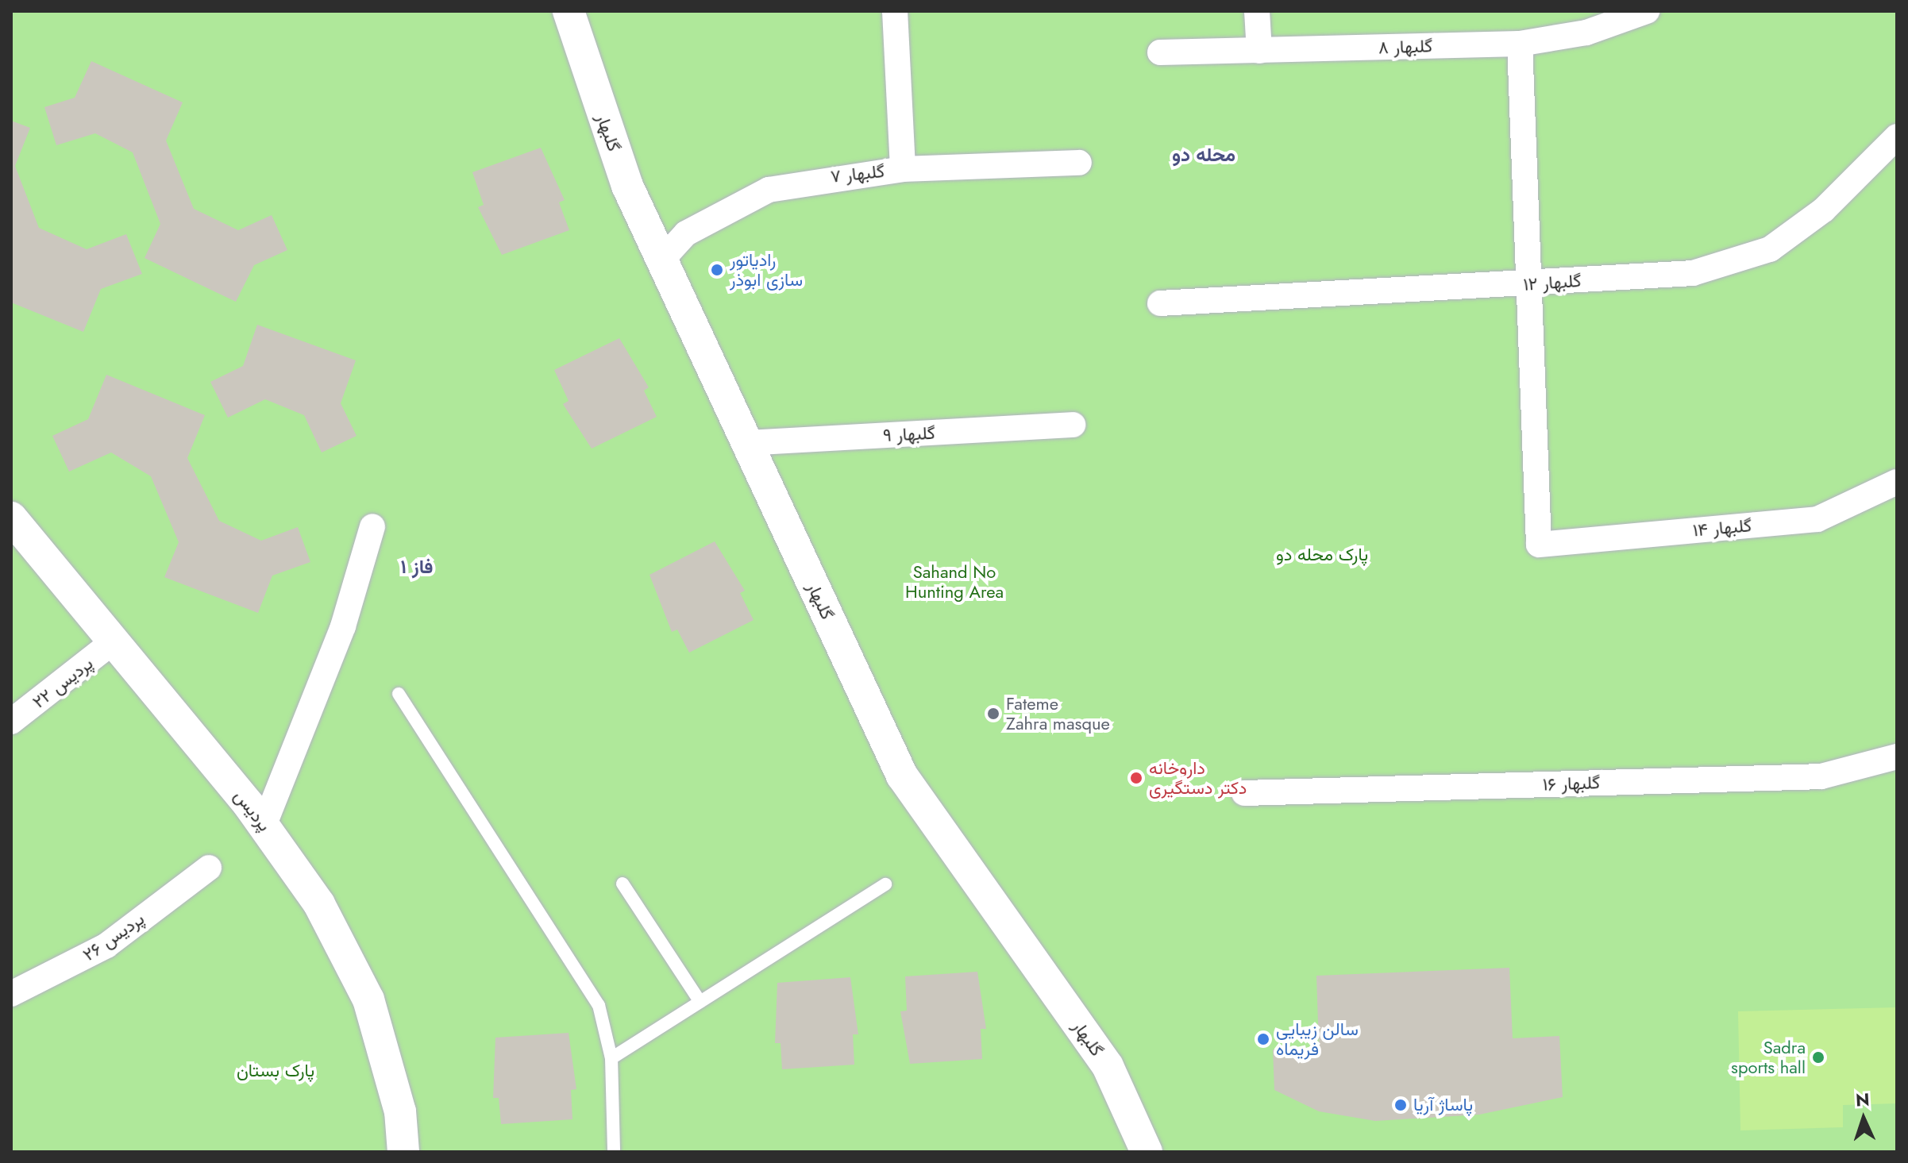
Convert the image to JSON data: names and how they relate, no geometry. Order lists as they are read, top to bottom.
{
  "streets": {
    "street": [
      "گلبهار ۸",
      "گلبهار",
      "گلبهار ۷",
      "گلبهار ۱۲",
      "گلبهار ۹",
      "گلبهار ۱۴",
      "پردیس ۲۲",
      "گلبهار ۱۶",
      "پردیس",
      "پردیس ۲۶"
    ]
  },
  "crossings": [
    ["گلبهار", "گلبهار ۷"],
    ["گلبهار", "گلبهار ۹"],
    ["گلبهار ۱۲", "گلبهار ۱۴"],
    ["پردیس ۲۲", "پردیس"]
  ],
  "districts": ["محله دو", "فاز ۱"],
  "parks": ["پارک محله دو", "Sahand No Hunting Area", "پارک بستان"],
  "places": [
    "رادیاتور سازی ابوذر",
    "Fateme Zahra masque",
    "داروخانه دکتر دستگیری",
    "سالن زیبایی فریماه",
    "Sadra sports hall",
    "پاساژ آریا"
  ],
  "north": "top"
}
